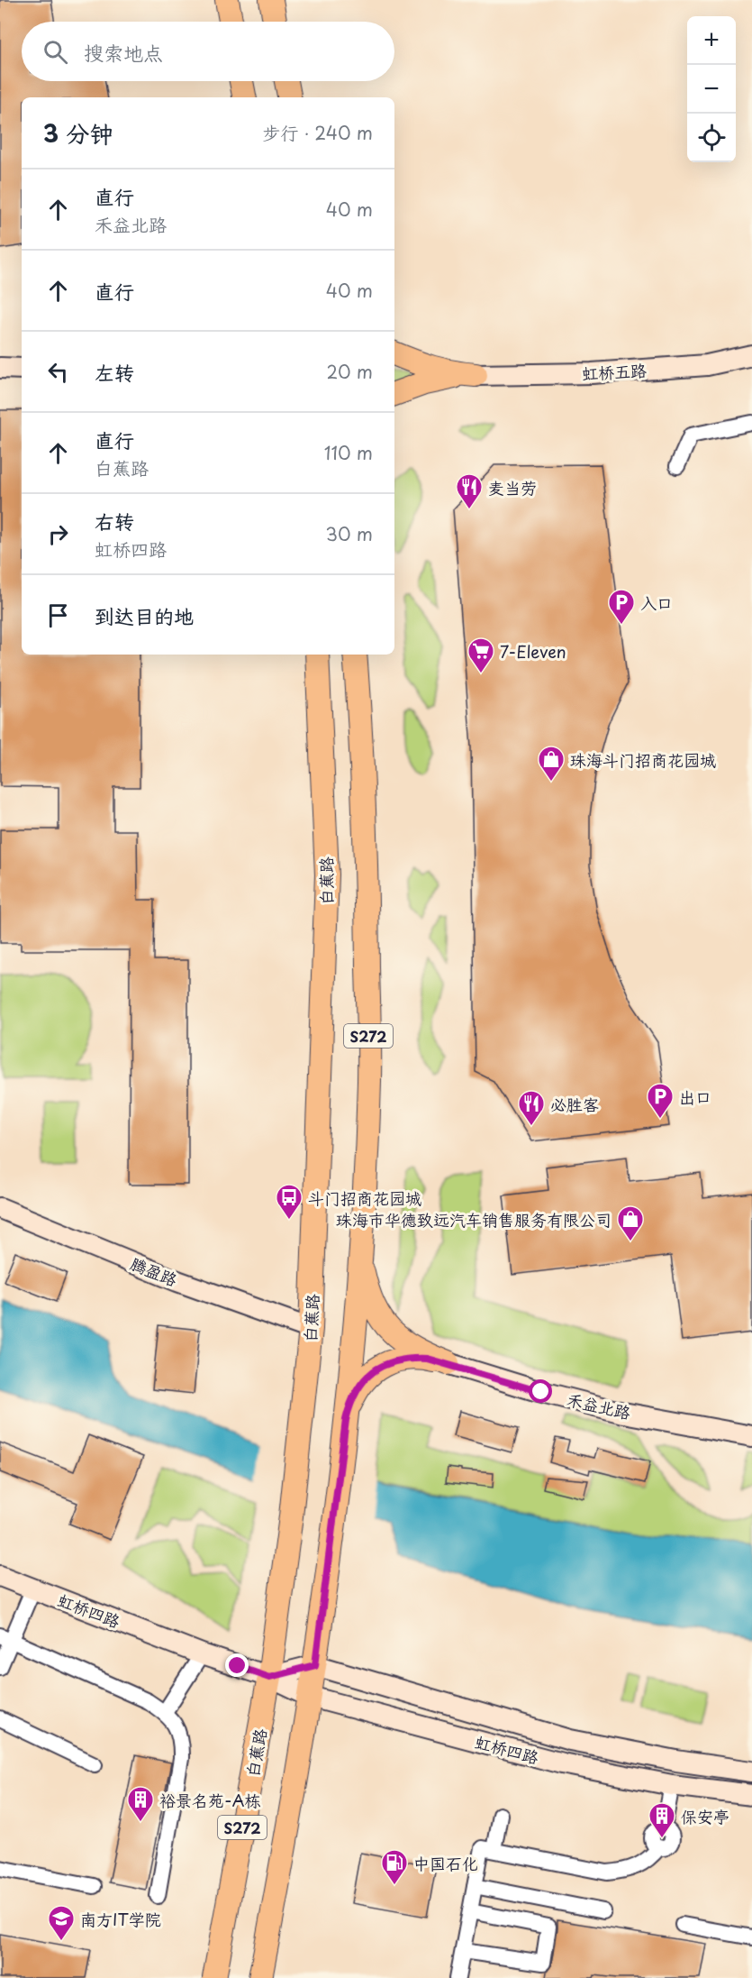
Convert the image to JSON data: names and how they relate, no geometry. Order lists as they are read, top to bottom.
{
  "streets": {
    "main road": ["白蕉路", "S272"],
    "street": [
      "虹桥五路",
      "腾盈路",
      "禾益北路",
      "虹桥四路"
    ]
  },
  "crossings": [
    ["白蕉路", "腾盈路"],
    ["白蕉路", "虹桥四路"],
    ["S272", "虹桥四路"]
  ],
  "places": {
    "restaurant": ["麦当劳", "必胜客"],
    "parking": ["入口", "出口"],
    "supermarket": ["7-Eleven"],
    "shop": ["珠海斗门招商花园城", "珠海市华德致远汽车销售服务有限公司"],
    "bus stop": ["斗门招商花园城"],
    "building": ["裕景名苑-A栋", "保安亭"],
    "fuel station": ["中国石化"],
    "school or university": ["南方IT学院"]
  },
  "page": {
    "map_buttons": ["+", "−"],
    "search": "搜索地点",
    "heading": ["3 分钟", "步行 · 240 m"],
    "list": [
      ["直行", "禾益北路", "40 m"],
      ["直行", "40 m"],
      ["左转", "20 m"],
      ["直行", "白蕉路", "110 m"],
      ["右转", "虹桥四路", "30 m"],
      "到达目的地"
    ]
  }
}
